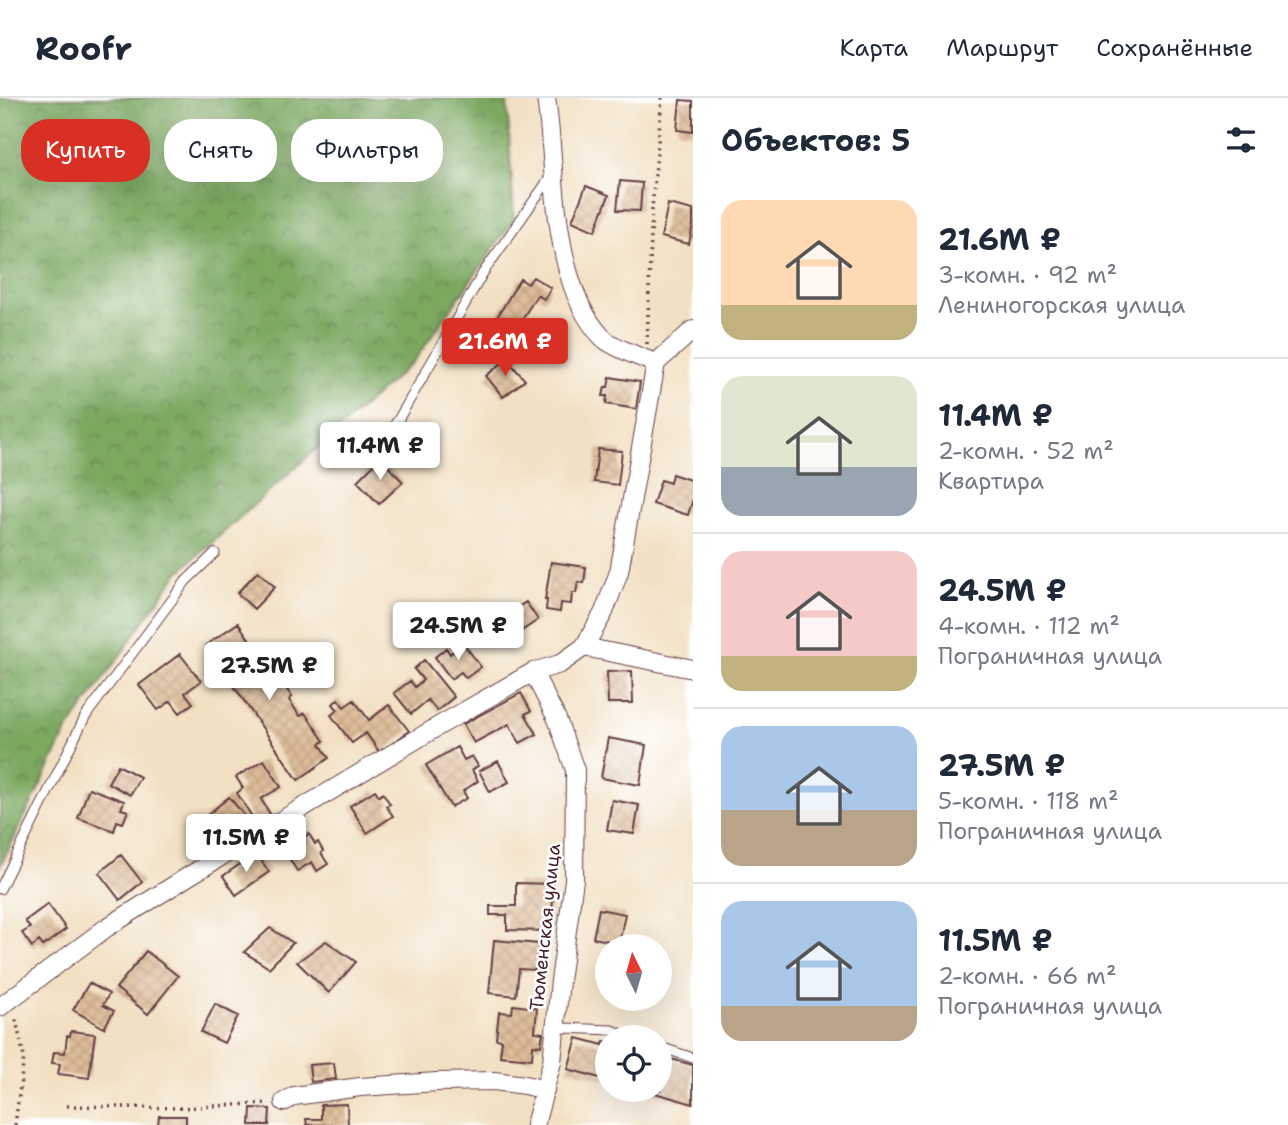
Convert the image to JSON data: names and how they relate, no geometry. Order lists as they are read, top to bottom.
{
  "streets": {
    "street": ["Тюменская улица"]
  },
  "north": "top",
  "page": {
    "header": "Roofr",
    "nav": ["Карта", "Маршрут", "Сохранённые"],
    "heading": "Объектов: 5",
    "chip": ["Купить", "Снять", "Фильтры"],
    "list": [
      {
        "name": "21.6M ₽",
        "note": "3-комн. · 92 m² · Лениногорская улица"
      },
      {
        "name": "11.4M ₽",
        "note": "2-комн. · 52 m² · Квартира"
      },
      {
        "name": "24.5M ₽",
        "note": "4-комн. · 112 m² · Пограничная улица"
      },
      {
        "name": "27.5M ₽",
        "note": "5-комн. · 118 m² · Пограничная улица"
      },
      {
        "name": "11.5M ₽",
        "note": "2-комн. · 66 m² · Пограничная улица"
      }
    ],
    "price": [
      "21.6M ₽",
      "11.4M ₽",
      "24.5M ₽",
      "27.5M ₽",
      "11.5M ₽"
    ]
  }
}
